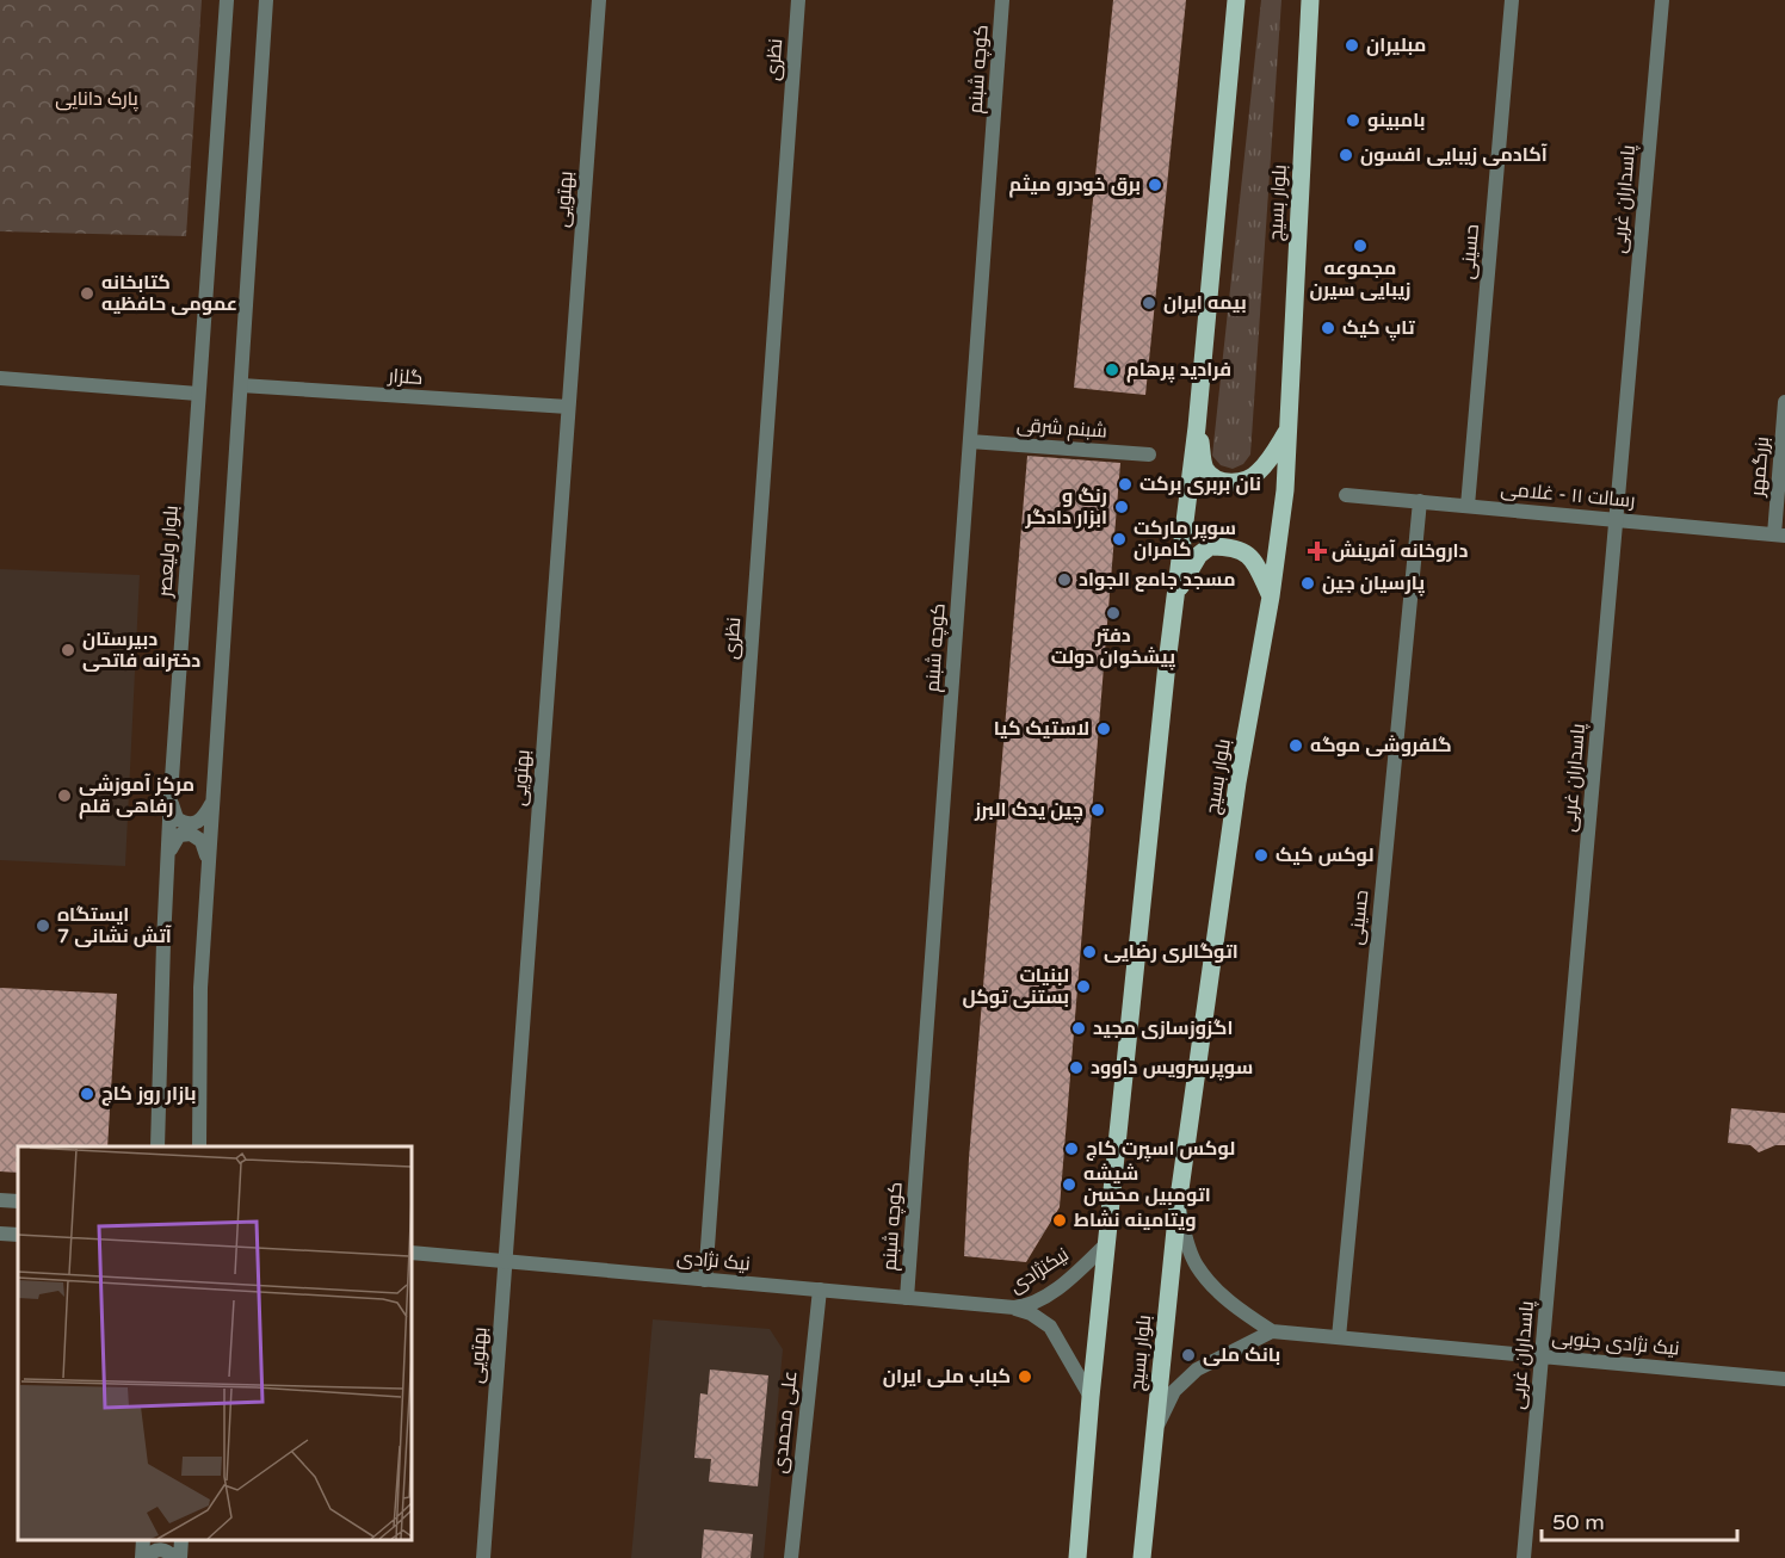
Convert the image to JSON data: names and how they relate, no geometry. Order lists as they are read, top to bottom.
{
  "streets": {
    "main road": ["بلوار بسیج"],
    "street": [
      "نظری",
      "کوچه شبنم",
      "بهتویی",
      "پاسداران غربی",
      "حسینی",
      "گلزار",
      "شبنم شرقی",
      "بزرگمهر",
      "رسالت ۱۱ - غلامی",
      "بلوار ولیعصر",
      "نیک نژادی",
      "نیکنژادی",
      "نیک نژادی جنوبی",
      "علی محمدی"
    ]
  },
  "crossings": [
    ["نظری", "نیک نژادی"],
    ["کوچه شبنم", "شبنم شرقی"],
    ["کوچه شبنم", "نیک نژادی"],
    ["بهتویی", "گلزار"],
    ["بهتویی", "نیک نژادی"],
    ["پاسداران غربی", "رسالت ۱۱ - غلامی"],
    ["پاسداران غربی", "نیک نژادی جنوبی"],
    ["حسینی", "رسالت ۱۱ - غلامی"],
    ["حسینی", "نیک نژادی جنوبی"],
    ["بزرگمهر", "رسالت ۱۱ - غلامی"],
    ["نیک نژادی", "نیکنژادی"],
    ["نیک نژادی", "علی محمدی"]
  ],
  "parks": ["پارک دانایی"],
  "places": {
    "other": [
      "مبلیران",
      "بامبینو",
      "آکادمی زیبایی افسون",
      "برق خودرو میثم",
      "مجموعه زیبایی سیرن",
      "کتابخانه عمومی حافظیه",
      "بیمه ایران",
      "تاپ کیک",
      "فرادید پرهام",
      "نان بربری برکت",
      "رنگ و ابزار دادگر",
      "سوپر مارکت کامران",
      "مسجد جامع الجواد",
      "پارسیان جین",
      "دفتر پیشخوان دولت",
      "دبیرستان دخترانه فاتحی",
      "لاستیک کیا",
      "گلفروشی موگه",
      "مرکز آموزشی رفاهی قلم",
      "چین یدک البرز",
      "لوکس کیک",
      "ایستگاه آتش نشانی 7",
      "اتوگالری رضایی",
      "لبنیات بستنی توکل",
      "اگزوزسازی مجید",
      "سوپرسرویس داوود",
      "بازار روز کاج",
      "لوکس اسپرت کاج",
      "شیشه اتومبیل محسن",
      "ویتامینه نشاط",
      "بانک ملی",
      "کباب ملی ایران"
    ],
    "health": ["داروخانه آفرینش"]
  },
  "scale_bar": "50 m"
}
